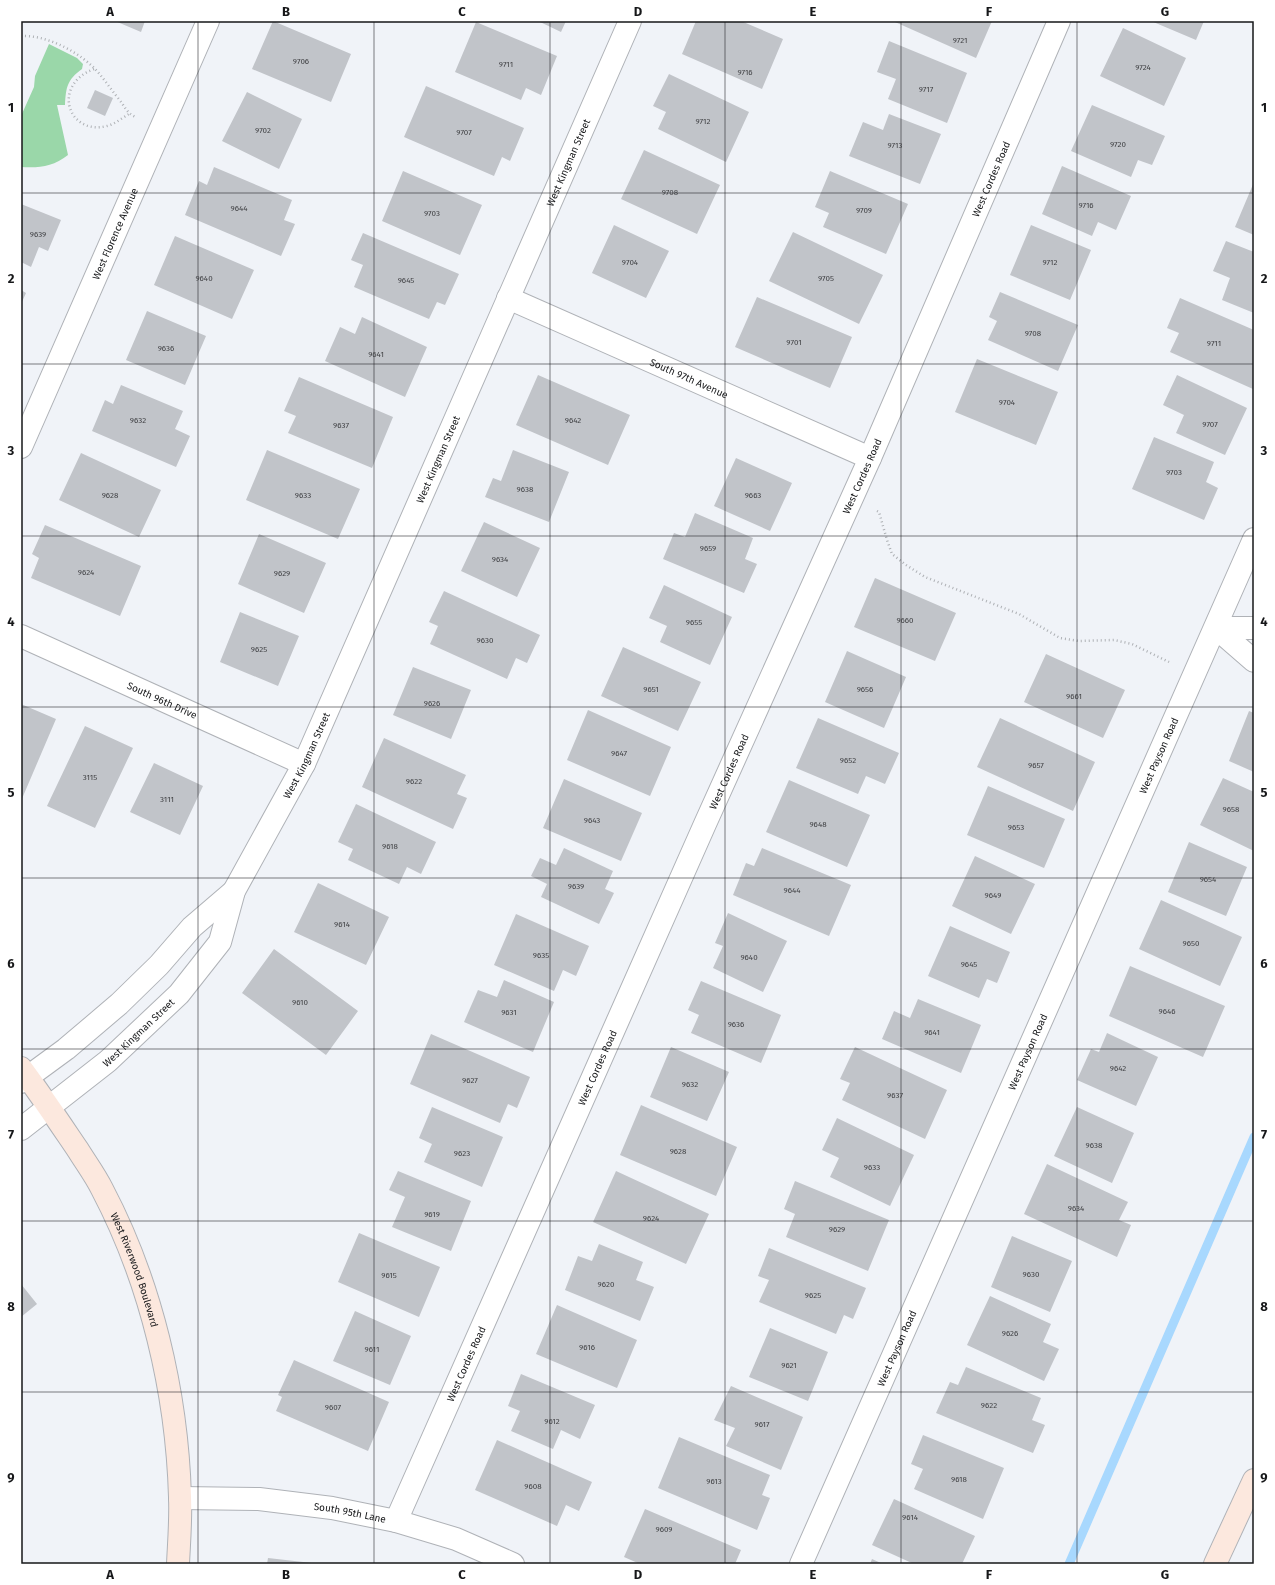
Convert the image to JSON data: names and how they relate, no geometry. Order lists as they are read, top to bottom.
{
  "streets": {
    "street": [
      "West Kingman Street",
      "West Cordes Road",
      "West Florence Avenue",
      "South 97th Avenue",
      "South 96th Drive",
      "West Payson Road",
      "West Riverwood Boulevard",
      "South 95th Lane"
    ]
  },
  "crossings": [
    ["West Kingman Street", "South 97th Avenue"],
    ["West Kingman Street", "South 96th Drive"],
    ["West Kingman Street", "West Riverwood Boulevard"],
    ["West Cordes Road", "South 97th Avenue"],
    ["West Cordes Road", "South 95th Lane"],
    ["West Riverwood Boulevard", "South 95th Lane"]
  ],
  "house_numbers": [
    "9721",
    "9706",
    "9711",
    "9724",
    "9716",
    "9717",
    "9712",
    "9702",
    "9707",
    "9720",
    "9713",
    "9708",
    "9716",
    "9644",
    "9709",
    "9703",
    "9639",
    "9704",
    "9712",
    "9640",
    "9705",
    "9645",
    "9708",
    "9701",
    "9711",
    "9636",
    "9641",
    "9704",
    "9632",
    "9642",
    "9707",
    "9637",
    "9703",
    "9638",
    "9628",
    "9633",
    "9663",
    "9659",
    "9634",
    "9624",
    "9629",
    "9660",
    "9655",
    "9630",
    "9625",
    "9651",
    "9656",
    "9661",
    "9626",
    "9647",
    "9652",
    "9657",
    "3115",
    "9622",
    "3111",
    "9658",
    "9643",
    "9648",
    "9653",
    "9618",
    "9654",
    "9639",
    "9644",
    "9649",
    "9614",
    "9650",
    "9635",
    "9640",
    "9645",
    "9610",
    "9646",
    "9631",
    "9636",
    "9641",
    "9642",
    "9627",
    "9632",
    "9637",
    "9638",
    "9628",
    "9623",
    "9633",
    "9634",
    "9619",
    "9624",
    "9629",
    "9630",
    "9615",
    "9620",
    "9625",
    "9626",
    "9616",
    "9611",
    "9621",
    "9622",
    "9607",
    "9612",
    "9617",
    "9618",
    "9613",
    "9608",
    "9614",
    "9609"
  ],
  "grid": {
    "columns": [
      "A",
      "B",
      "C",
      "D",
      "E",
      "F",
      "G"
    ],
    "rows": [
      "1",
      "2",
      "3",
      "4",
      "5",
      "6",
      "7",
      "8",
      "9"
    ]
  }
}
